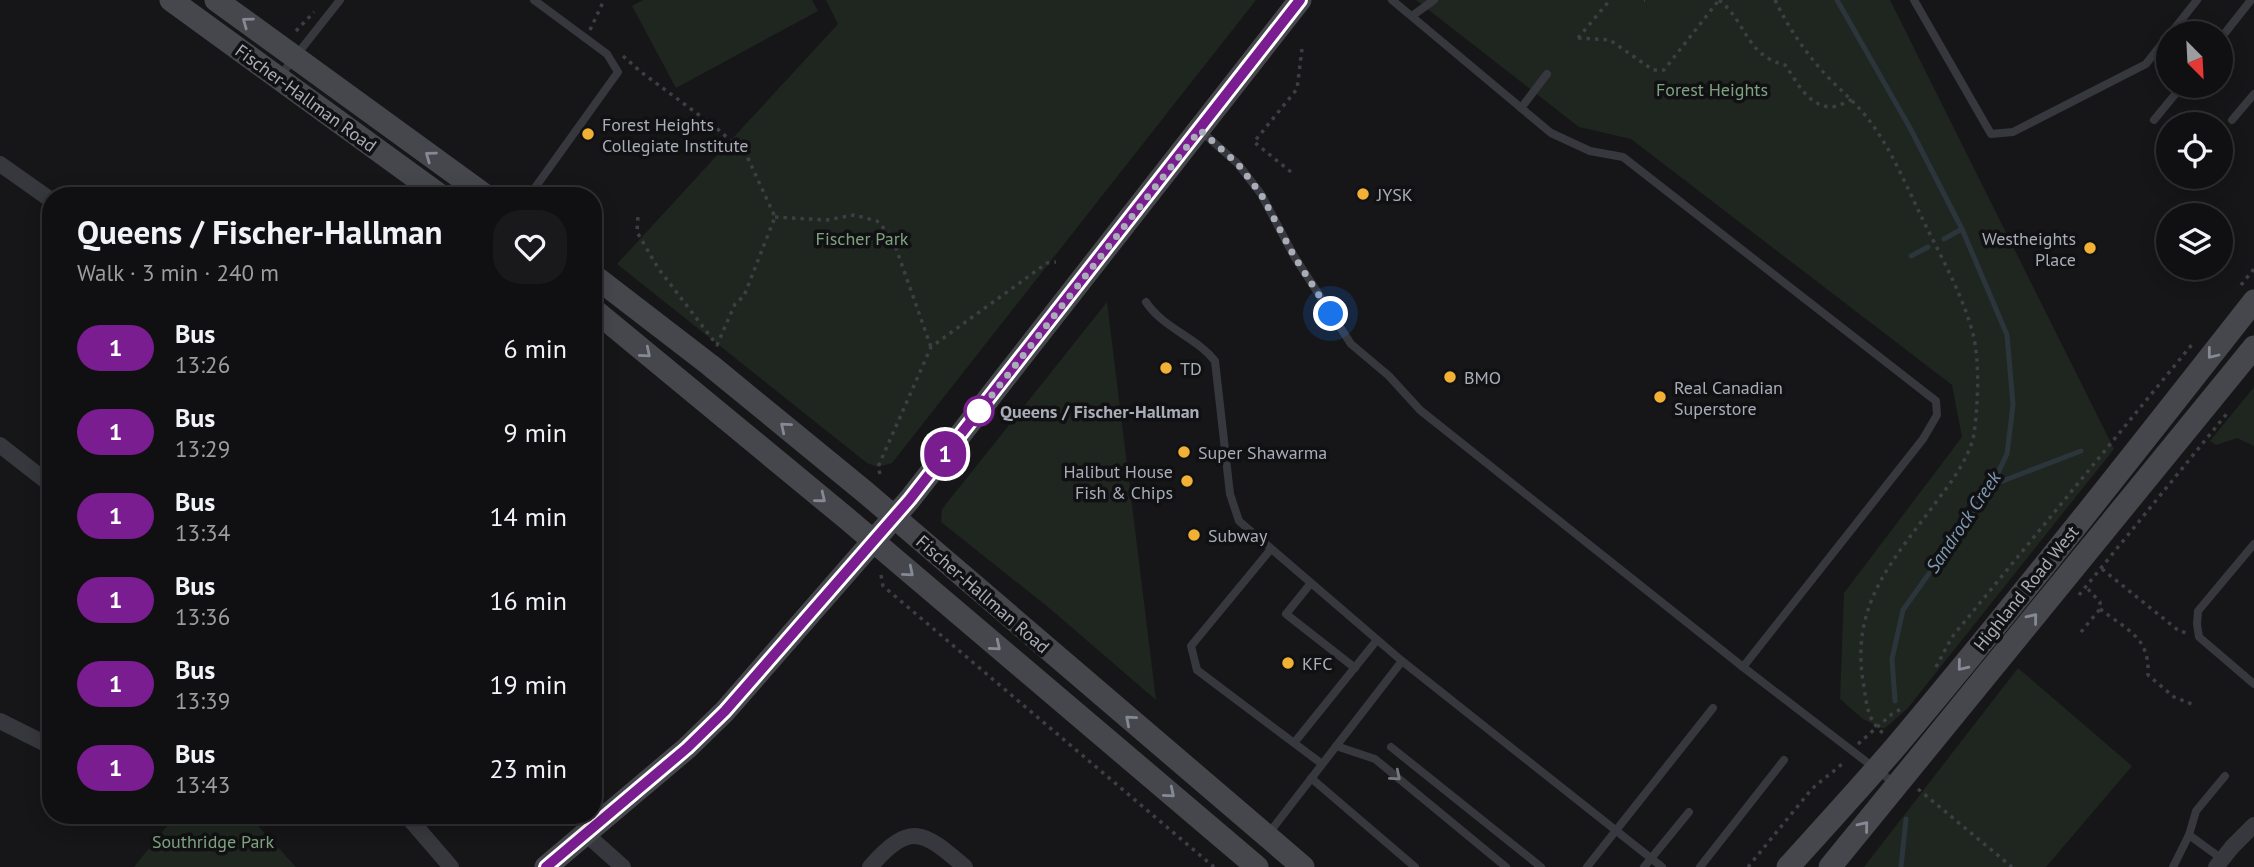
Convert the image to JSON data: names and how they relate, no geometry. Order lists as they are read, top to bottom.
{
  "streets": {
    "main road": ["Fischer-Hallman Road", "Highland Road West"]
  },
  "water": ["Sandrock Creek"],
  "parks": ["Forest Heights", "Fischer Park", "Southridge Park"],
  "places": [
    "Forest Heights Collegiate Institute",
    "JYSK",
    "Westheights Place",
    "TD",
    "BMO",
    "Real Canadian Superstore",
    "Queens / Fischer-Hallman",
    "Super Shawarma",
    "Halibut House Fish & Chips",
    "Subway",
    "KFC"
  ],
  "lines": ["bus line 1"],
  "north": "bottom right",
  "page": {
    "on_map": "1",
    "heading": ["Queens / Fischer-Hallman", "Walk · 3 min · 240 m"],
    "list": [
      {
        "mark": "1",
        "name": "Bus",
        "note": "13:26",
        "value": "6 min"
      },
      {
        "mark": "1",
        "name": "Bus",
        "note": "13:29",
        "value": "9 min"
      },
      {
        "mark": "1",
        "name": "Bus",
        "note": "13:34",
        "value": "14 min"
      },
      {
        "mark": "1",
        "name": "Bus",
        "note": "13:36",
        "value": "16 min"
      },
      {
        "mark": "1",
        "name": "Bus",
        "note": "13:39",
        "value": "19 min"
      },
      {
        "mark": "1",
        "name": "Bus",
        "note": "13:43",
        "value": "23 min"
      }
    ]
  }
}
